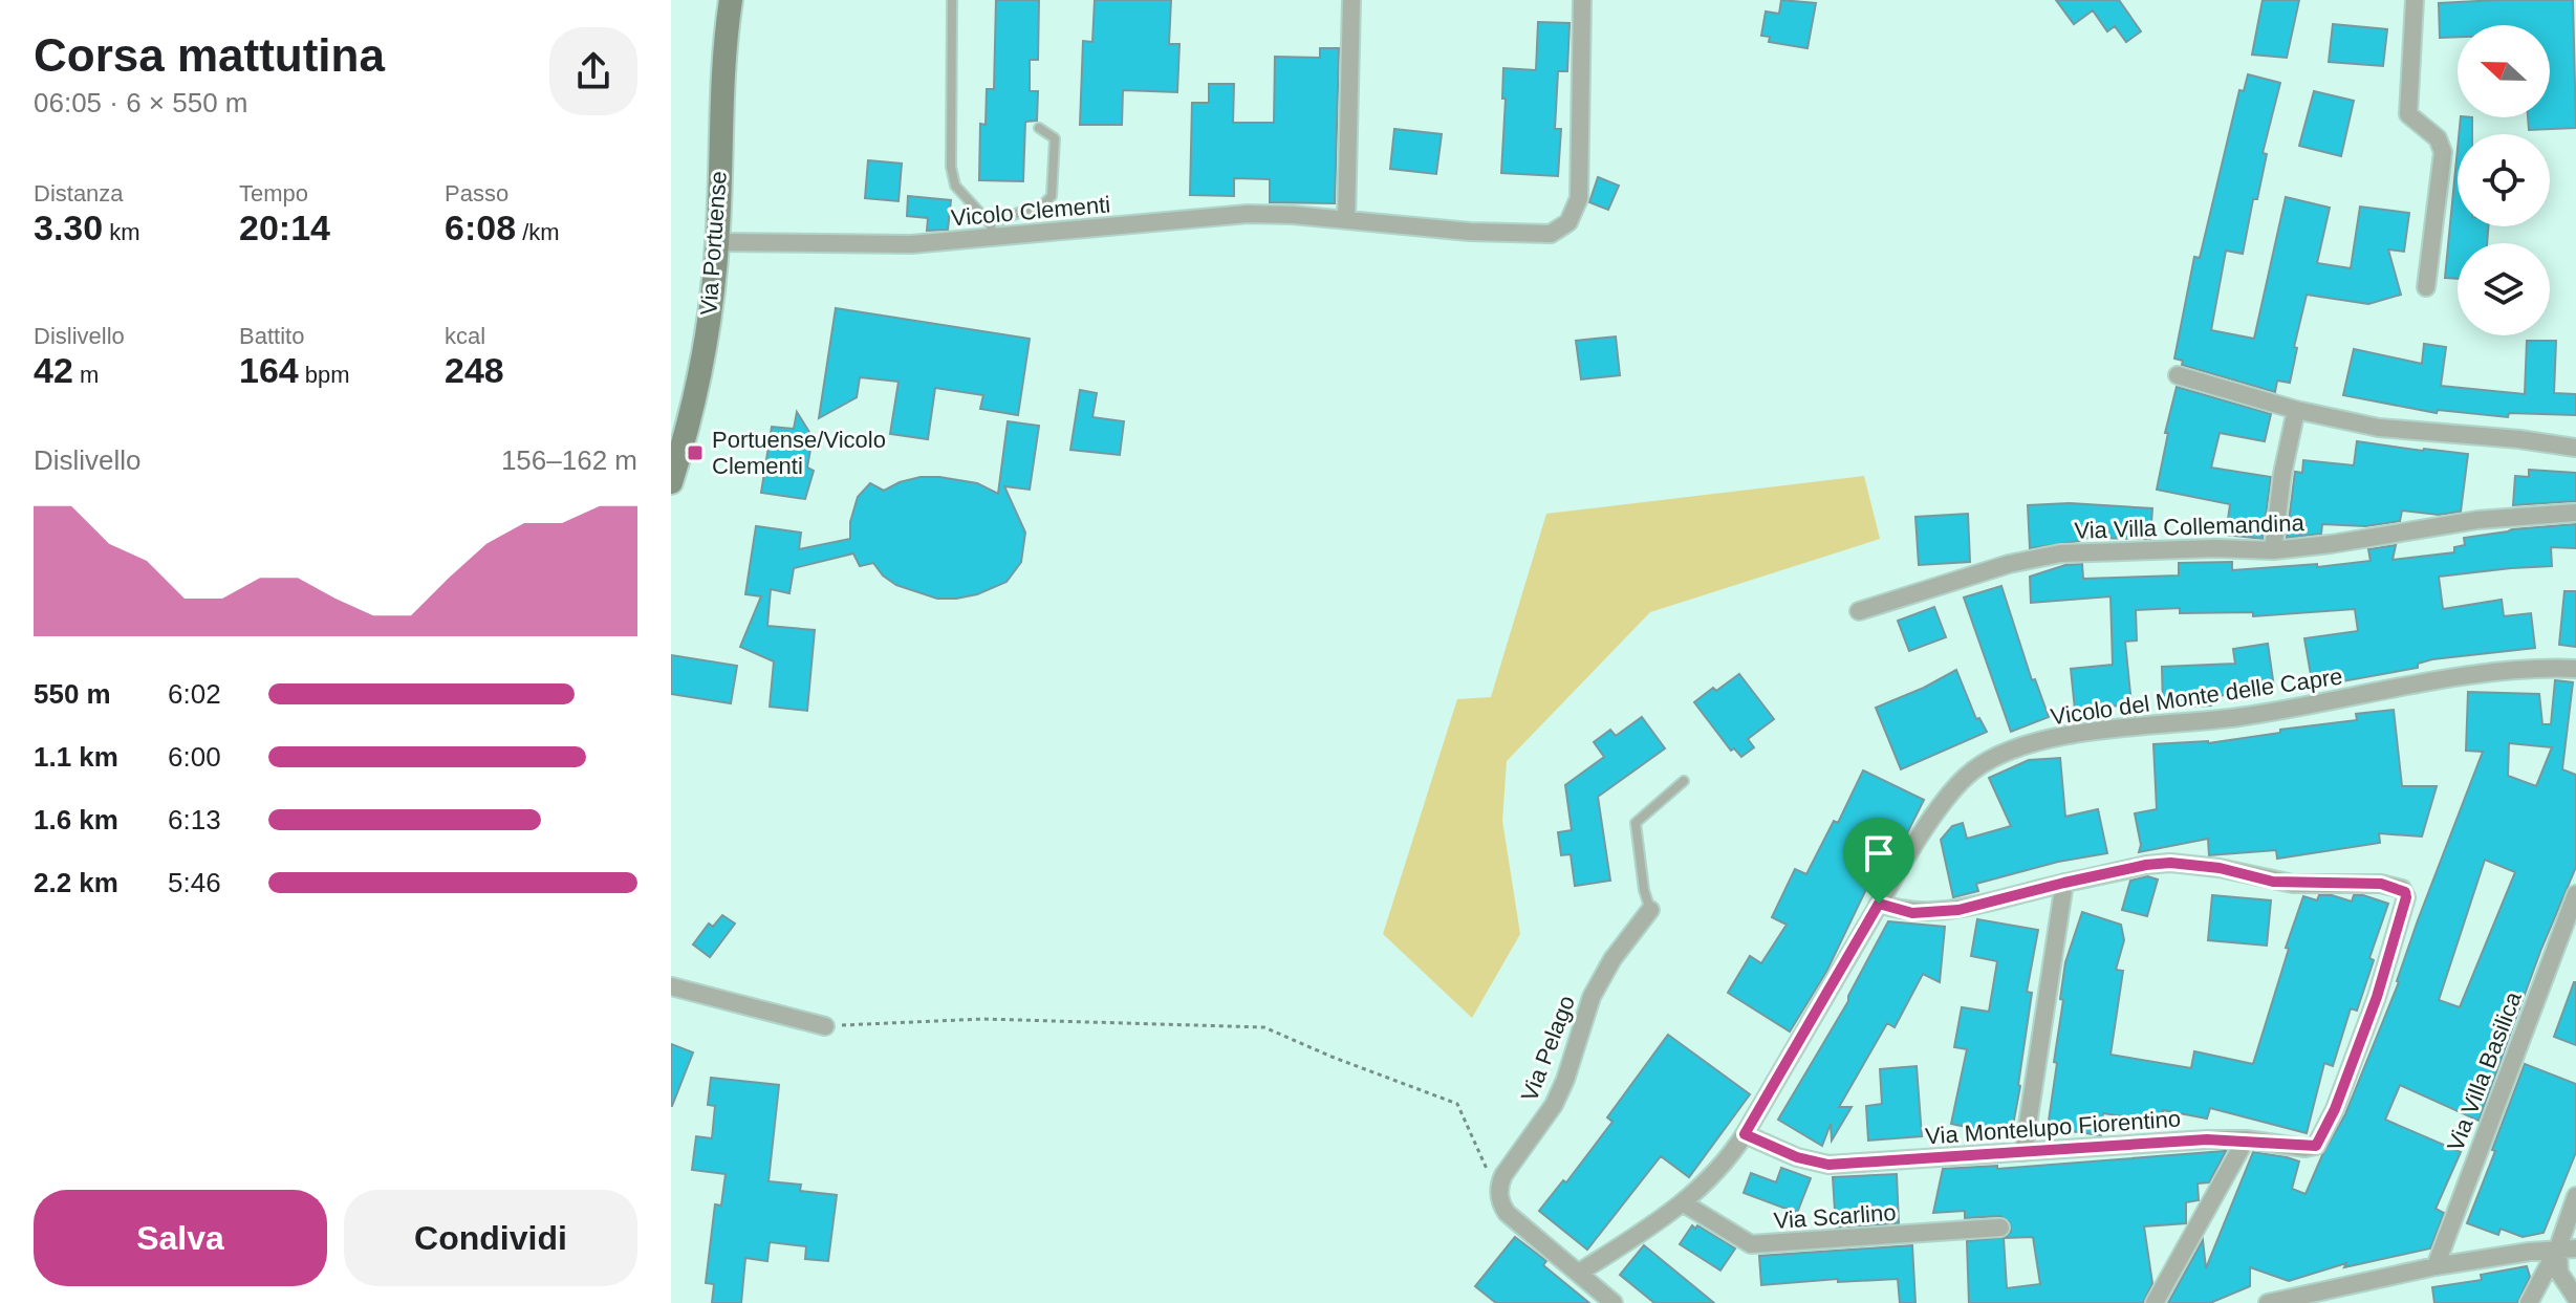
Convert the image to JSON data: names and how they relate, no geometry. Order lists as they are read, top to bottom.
{
  "streets": {
    "main road": ["Via Portuense"],
    "street": [
      "Vicolo Clementi",
      "Via Villa Collemandina",
      "Vicolo del Monte delle Capre",
      "Via Pelago",
      "Via Villa Basilica",
      "Via Montelupo Fiorentino",
      "Via Scarlino"
    ]
  },
  "crossings": [
    ["Vicolo Clementi", "Via Portuense"],
    ["Vicolo del Monte delle Capre", "Via Montelupo Fiorentino"],
    ["Vicolo del Monte delle Capre", "Via Scarlino"]
  ],
  "places": {
    "transit": ["Portuense/Vicolo Clementi"]
  },
  "north": "left",
  "page": {
    "heading": ["Corsa mattutina", "06:05 · 6 × 550 m"],
    "stats": [
      ["Distanza", "3.30 km"],
      ["Tempo", "20:14"],
      ["Passo", "6:08 /km"],
      ["Dislivello", "42 m"],
      ["Battito", "164 bpm"],
      ["kcal", "248"]
    ],
    "chart": ["Dislivello", "156–162 m"],
    "list": [
      {
        "name": "550 m",
        "note": "6:02"
      },
      {
        "name": "1.1 km",
        "note": "6:00"
      },
      {
        "name": "1.6 km",
        "note": "6:13"
      },
      {
        "name": "2.2 km",
        "note": "5:46"
      }
    ],
    "buttons": ["Salva", "Condividi"]
  }
}
